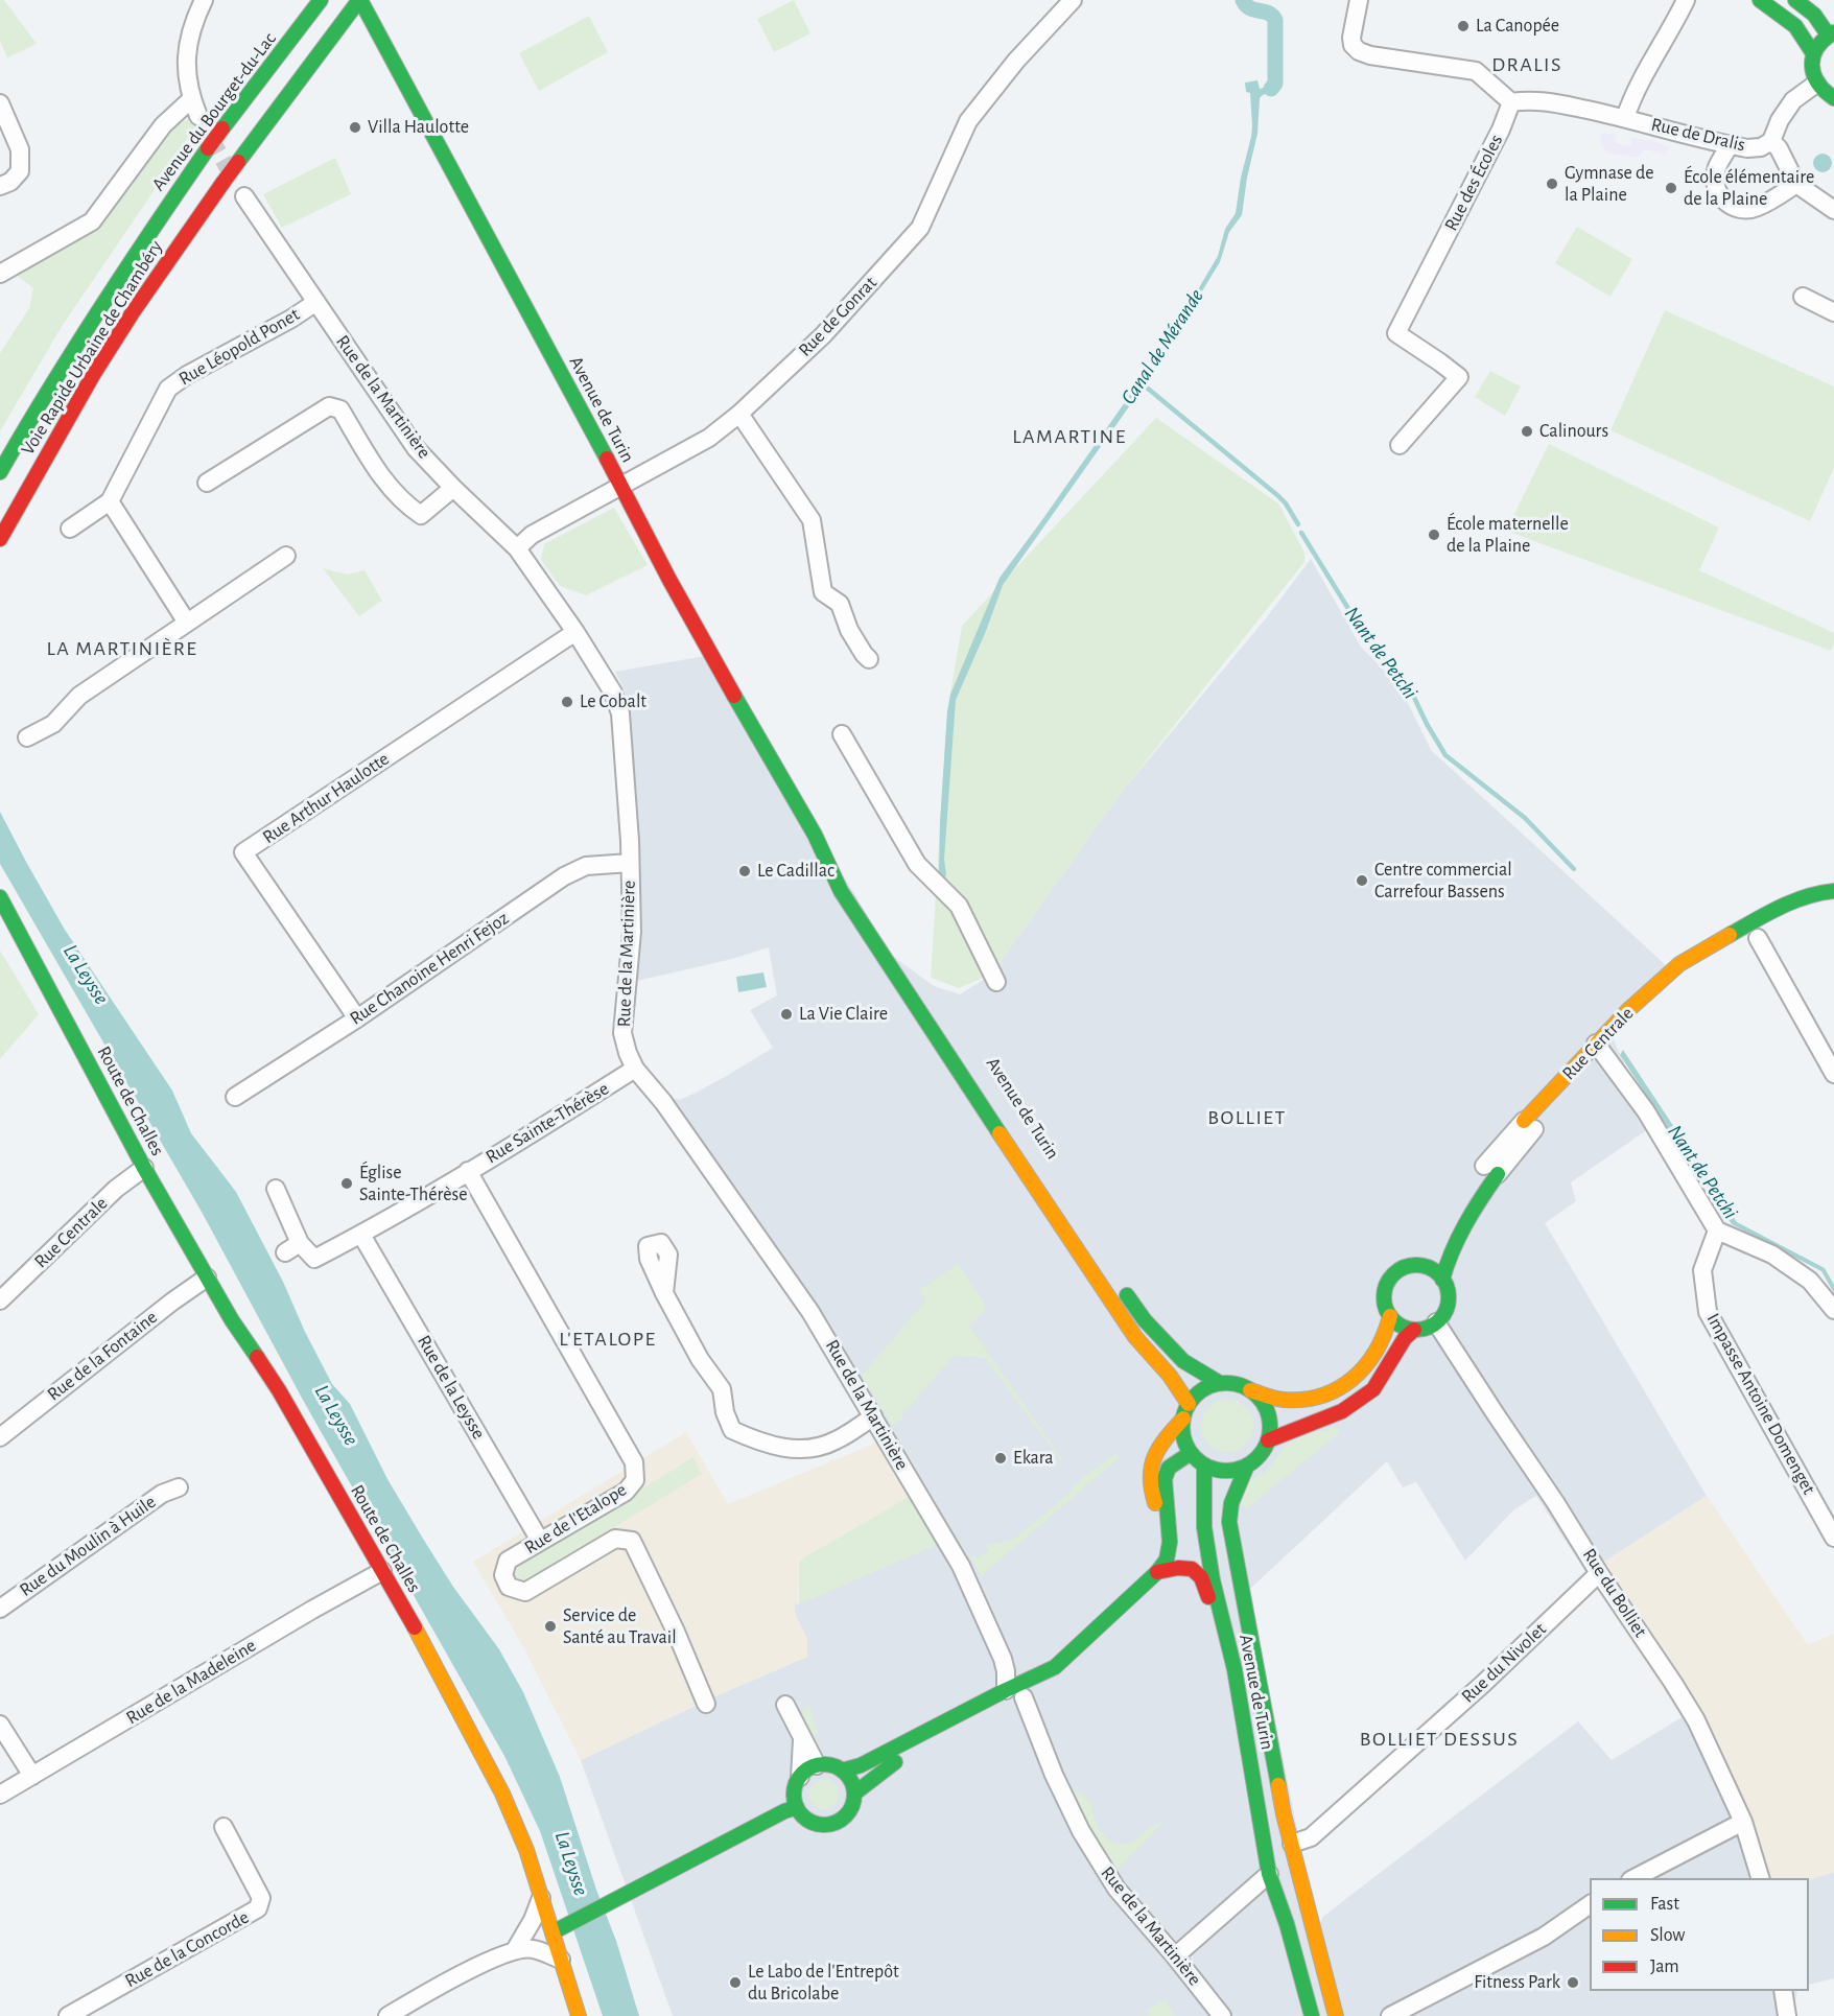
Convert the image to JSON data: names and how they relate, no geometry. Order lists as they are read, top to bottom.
{
  "streets": {
    "main road": [
      "Avenue du Bourget-du-Lac",
      "Voie Rapide Urbaine de Chambéry",
      "Avenue de Turin",
      "Rue Centrale",
      "Route de Challes"
    ],
    "street": [
      "Rue de Dralis",
      "Rue des Écoles",
      "Rue de Gonrat",
      "Rue Léopold Ponet",
      "Rue de la Martinière",
      "Rue Arthur Haulotte",
      "Rue Chanoine Henri Fejoz",
      "Rue Sainte-Thérèse",
      "Rue de la Fontaine",
      "Rue de la Leysse",
      "Impasse Antoine Domenget",
      "Rue de l'Etalope",
      "Rue du Moulin à Huile",
      "Rue du Bolliet",
      "Rue du Nivolet",
      "Rue de la Madeleine",
      "Rue de la Concorde"
    ]
  },
  "crossings": [
    ["Avenue du Bourget-du-Lac", "Voie Rapide Urbaine de Chambéry"],
    ["Rue de Gonrat", "Rue de la Martinière"],
    ["Rue de Gonrat", "Avenue de Turin"],
    ["Rue Léopold Ponet", "Rue de la Martinière"],
    ["Voie Rapide Urbaine de Chambéry", "Avenue de Turin"],
    ["Rue de la Martinière", "Rue Arthur Haulotte"],
    ["Rue de la Martinière", "Rue Chanoine Henri Fejoz"],
    ["Rue de la Martinière", "Rue Sainte-Thérèse"],
    ["Avenue de Turin", "Rue du Nivolet"],
    ["Rue Arthur Haulotte", "Rue Chanoine Henri Fejoz"],
    ["Rue Centrale", "Route de Challes"],
    ["Rue Centrale", "Rue du Bolliet"],
    ["Route de Challes", "Rue de la Fontaine"],
    ["Route de Challes", "Rue de la Madeleine"],
    ["Rue Sainte-Thérèse", "Rue de la Leysse"],
    ["Rue Sainte-Thérèse", "Rue de l'Etalope"],
    ["Rue de la Leysse", "Rue de l'Etalope"],
    ["Rue du Bolliet", "Rue du Nivolet"]
  ],
  "districts": [
    "DRALIS",
    "LAMARTINE",
    "LA MARTINIÈRE",
    "BOLLIET",
    "L'ETALOPE",
    "BOLLIET DESSUS"
  ],
  "water": ["Canal de Mérande", "Nant de Petchi", "La Leysse"],
  "places": [
    "La Canopée",
    "Villa Haulotte",
    "Gymnase de la Plaine",
    "École élémentaire de la Plaine",
    "Calinours",
    "École maternelle de la Plaine",
    "Le Cobalt",
    "Le Cadillac",
    "Centre commercial Carrefour Bassens",
    "La Vie Claire",
    "Église Sainte-Thérèse",
    "Ekara",
    "Service de Santé au Travail",
    "Le Labo de l'Entrepôt du Bricolabe",
    "Fitness Park"
  ],
  "legend": ["Fast", "Slow", "Jam"]
}
